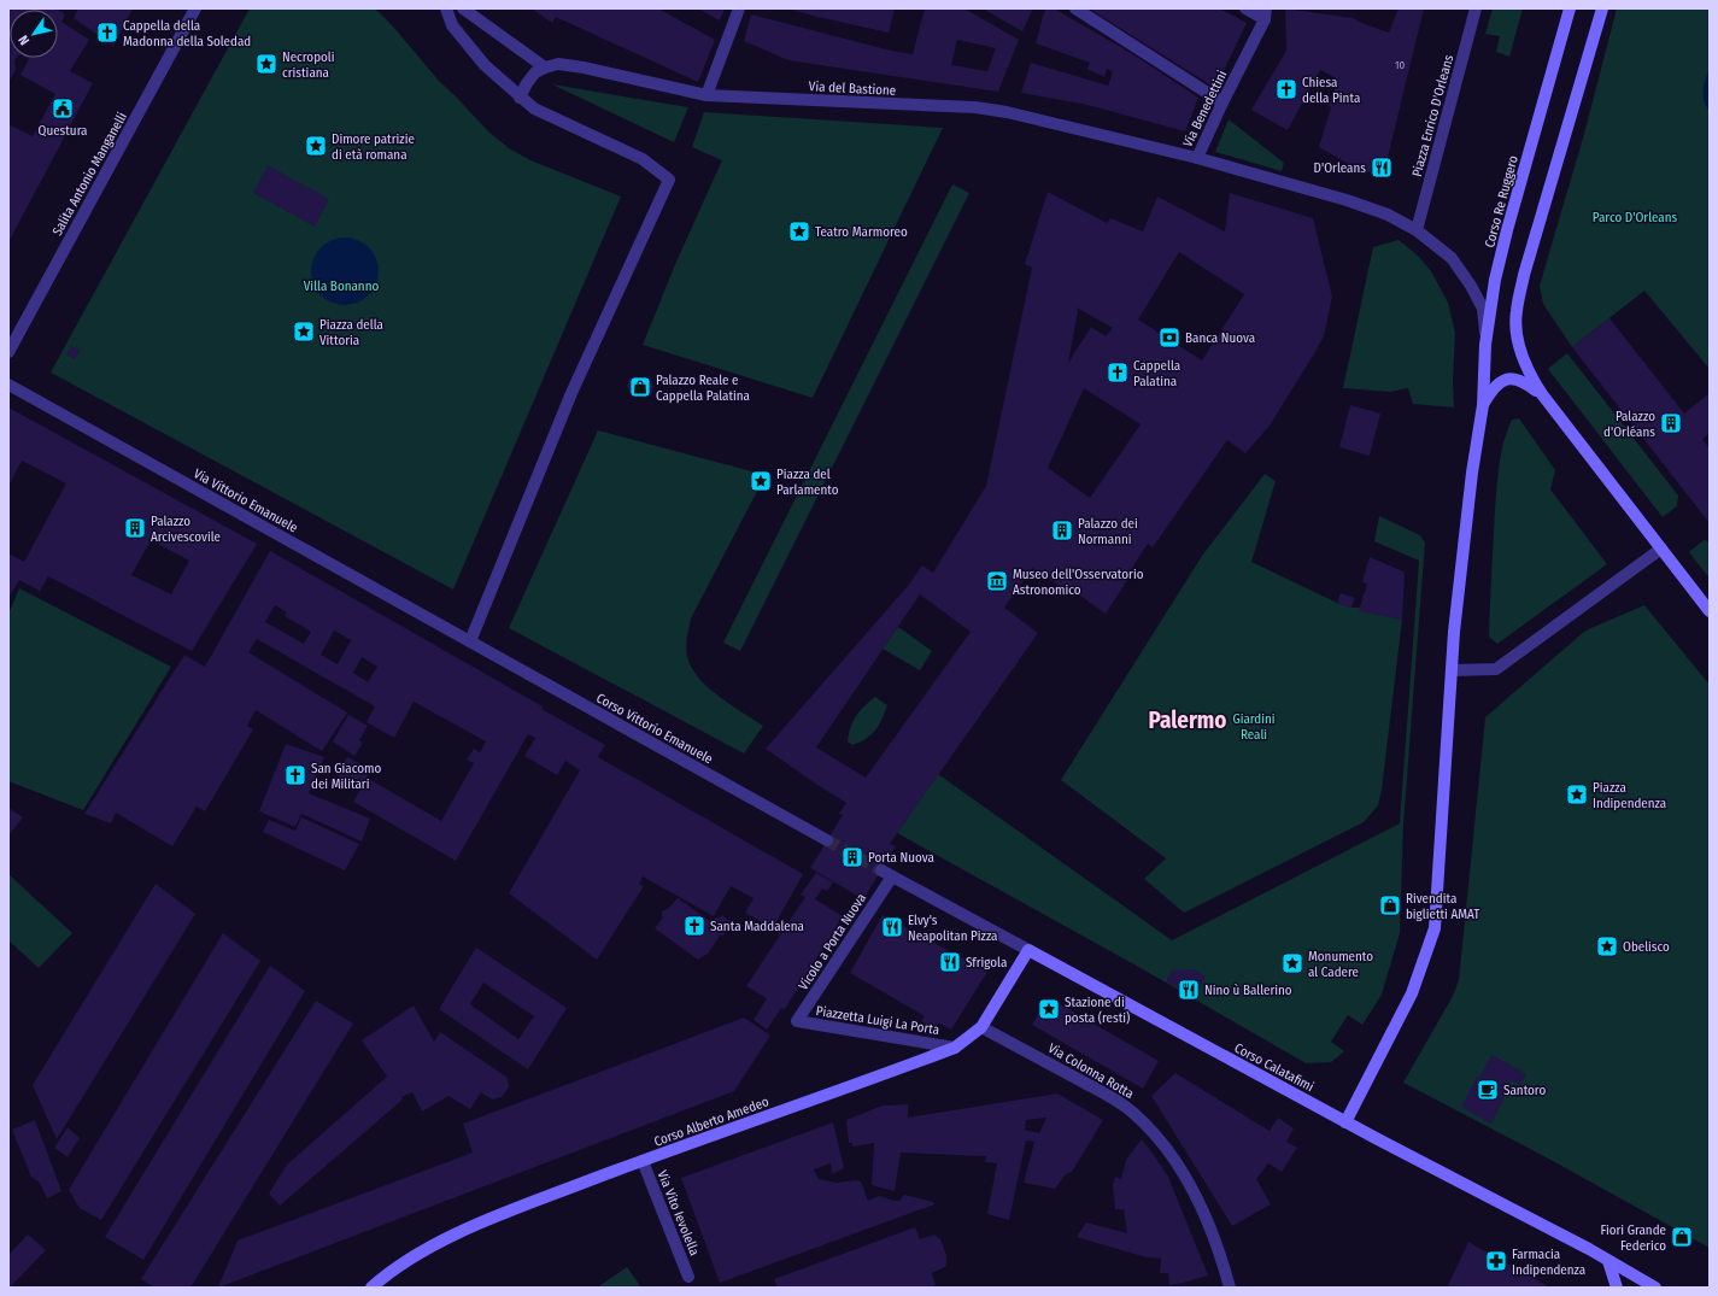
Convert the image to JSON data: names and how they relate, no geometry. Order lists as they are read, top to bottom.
{
  "streets": {
    "main road": ["Corso Re Ruggero", "Corso Calatafimi", "Corso Alberto Amedeo"],
    "street": [
      "Via del Bastione",
      "Via Benedettini",
      "Piazza Enrico D'Orleans",
      "Salita Antonio Manganelli",
      "Via Vittorio Emanuele",
      "Corso Vittorio Emanuele",
      "Vicolo a Porta Nuova",
      "Piazzetta Luigi La Porta",
      "Via Colonna Rotta",
      "Via Vito Ievolella"
    ]
  },
  "crossings": [
    ["Via del Bastione", "Via Benedettini"],
    ["Via Benedettini", "Piazza Enrico D'Orleans"],
    ["Via Benedettini", "Corso Re Ruggero"],
    ["Via Vittorio Emanuele", "Corso Vittorio Emanuele"],
    ["Vicolo a Porta Nuova", "Piazzetta Luigi La Porta"],
    ["Vicolo a Porta Nuova", "Corso Calatafimi"],
    ["Piazzetta Luigi La Porta", "Corso Alberto Amedeo"],
    ["Corso Calatafimi", "Corso Alberto Amedeo"],
    ["Via Colonna Rotta", "Corso Alberto Amedeo"],
    ["Corso Alberto Amedeo", "Via Vito Ievolella"]
  ],
  "districts": ["Palermo"],
  "parks": ["Parco D'Orleans", "Villa Bonanno", "Giardini Reali"],
  "places": {
    "church": [
      "Cappella della Madonna della Soledad",
      "Chiesa della Pinta",
      "Cappella Palatina",
      "San Giacomo dei Militari",
      "Santa Maddalena"
    ],
    "place": [
      "Necropoli cristiana",
      "Dimore patrizie di età romana",
      "Teatro Marmoreo",
      "Piazza della Vittoria",
      "Piazza del Parlamento",
      "Piazza Indipendenza",
      "Obelisco",
      "Monumento al Cadere",
      "Stazione di posta (resti)"
    ],
    "public building": ["Questura"],
    "restaurant": [
      "D'Orleans",
      "Elvy's Neapolitan Pizza",
      "Sfrigola",
      "Nino ù Ballerino"
    ],
    "bank": ["Banca Nuova"],
    "shop": ["Palazzo Reale e Cappella Palatina", "Rivendita biglietti AMAT", "Fiori Grande Federico"],
    "building": [
      "Palazzo d'Orléans",
      "Palazzo Arcivescovile",
      "Palazzo dei Normanni",
      "Porta Nuova"
    ],
    "museum": ["Museo dell'Osservatorio Astronomico"],
    "cafe": ["Santoro"],
    "pharmacy": ["Farmacia Indipendenza"]
  },
  "house_numbers": ["10"],
  "north": "bottom left"
}
